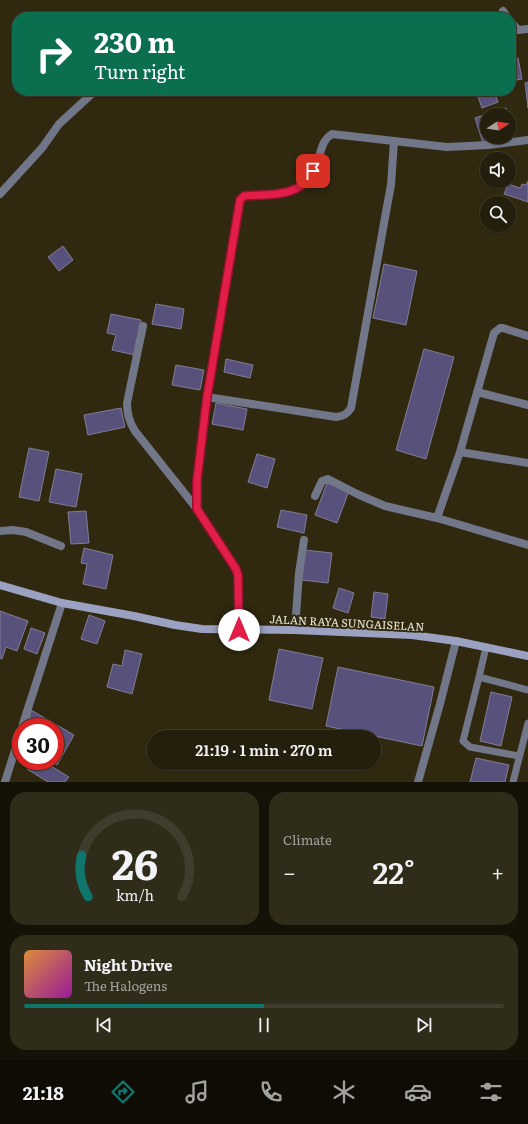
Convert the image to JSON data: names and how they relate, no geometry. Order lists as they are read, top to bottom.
{
  "streets": {
    "main road": ["JALAN RAYA SUNGAISELAN"]
  },
  "north": "right",
  "page": {
    "turn": ["230 m", "Turn right"],
    "limit": "30",
    "trip": "21:19 · 1 min · 270 m",
    "tile": "Climate",
    "heat": ["−", "22°", "+"],
    "song": ["Night Drive", "The Halogens"],
    "tabs": "21:18",
    "gauge": ["26", "km/h"]
  }
}
